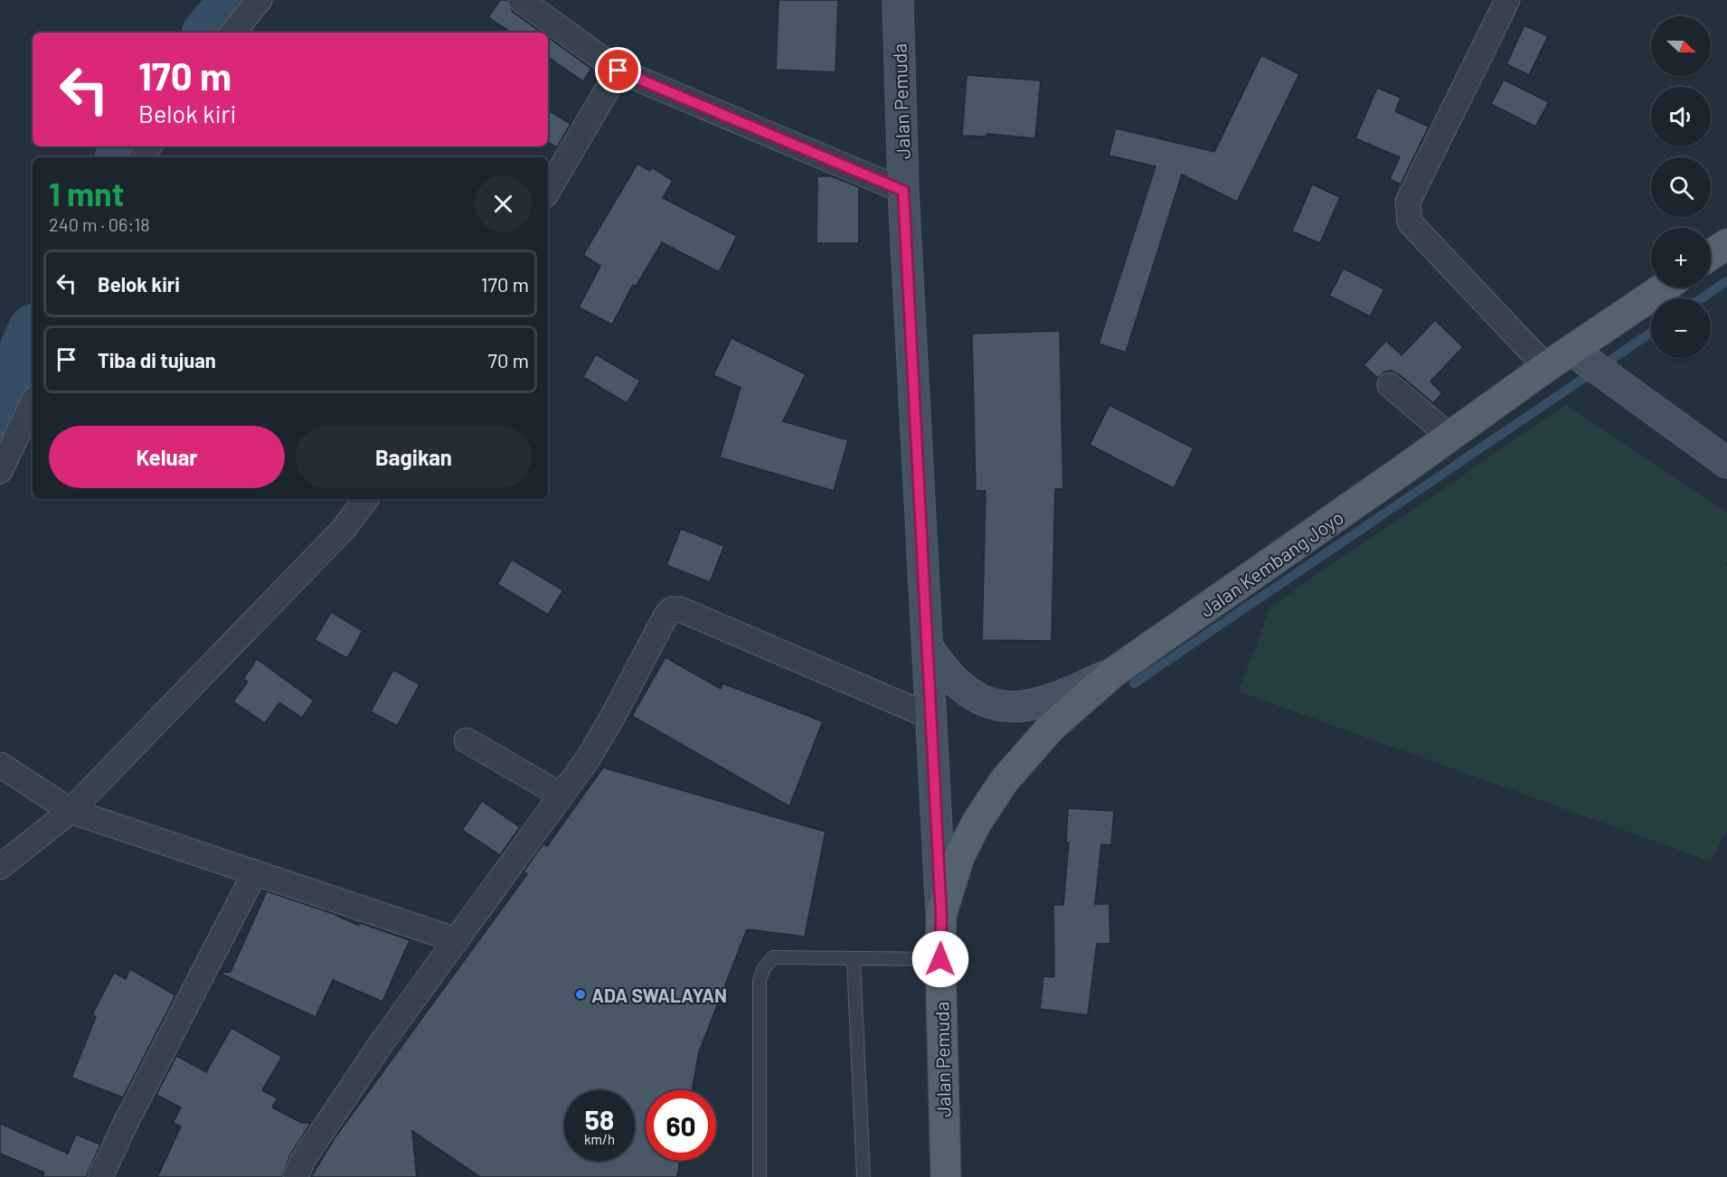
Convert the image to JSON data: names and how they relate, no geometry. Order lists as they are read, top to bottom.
{
  "streets": {
    "main road": ["Jalan Pemuda", "Jalan Kembang Joyo"]
  },
  "crossings": [
    ["Jalan Pemuda", "Jalan Kembang Joyo"]
  ],
  "places": ["ADA SWALAYAN"],
  "north": "right",
  "page": {
    "map_buttons": ["+", "−"],
    "turn": ["170 m", "Belok kiri"],
    "heading": ["1 mnt", "240 m · 06:18"],
    "list": [
      {
        "name": "Belok kiri",
        "value": "170 m"
      },
      {
        "name": "Tiba di tujuan",
        "value": "70 m"
      }
    ],
    "buttons": ["Keluar", "Bagikan"],
    "speed": "58 km/h",
    "limit": "60"
  }
}
